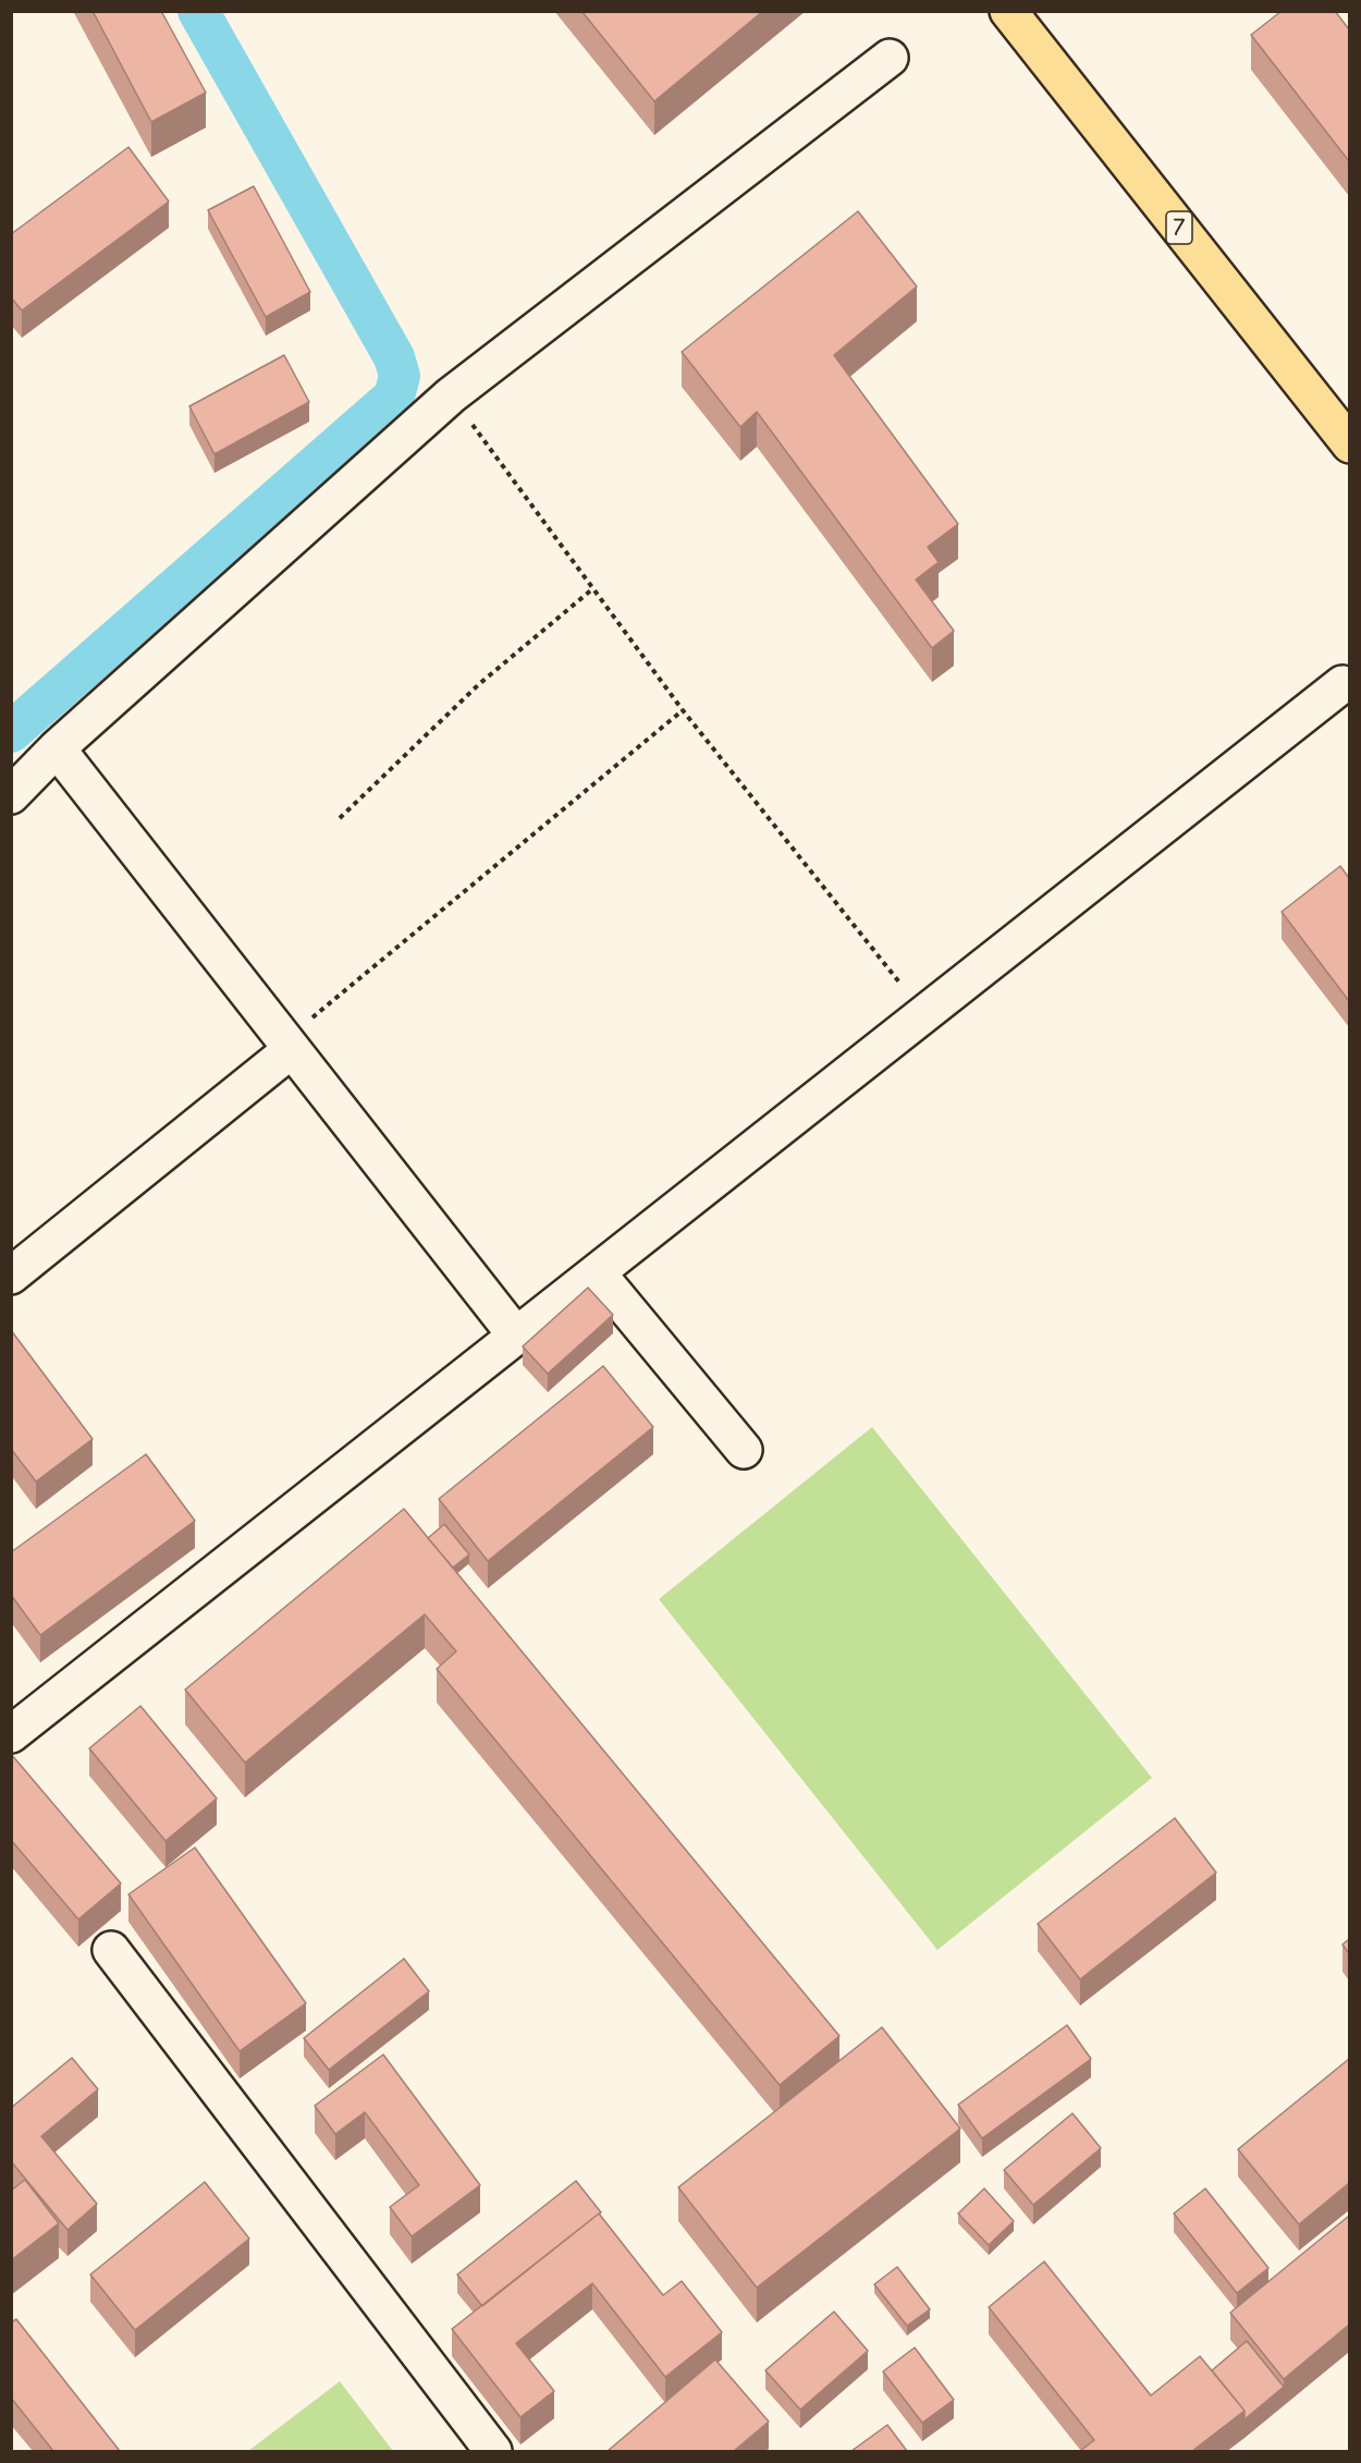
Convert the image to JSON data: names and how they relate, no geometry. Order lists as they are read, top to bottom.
{
  "streets": {
    "highway": ["7"]
  }
}
